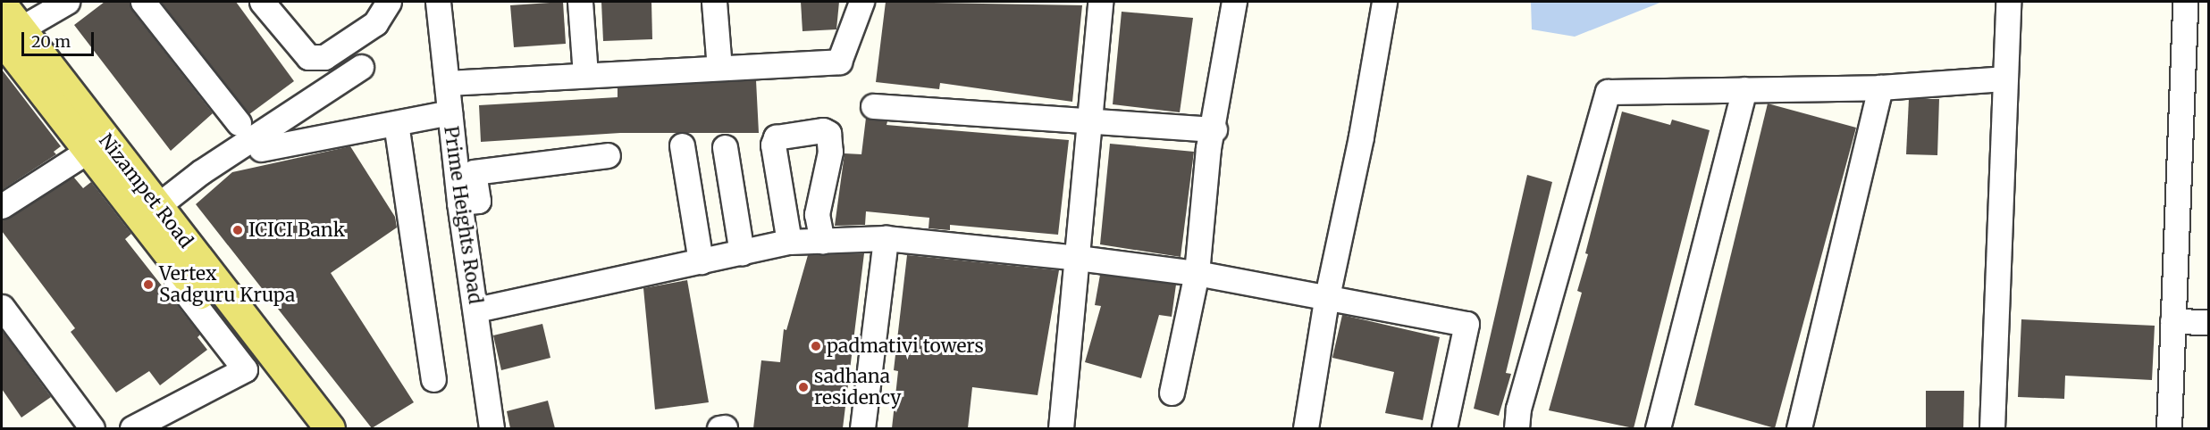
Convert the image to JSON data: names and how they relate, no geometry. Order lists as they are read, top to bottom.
{
  "streets": {
    "main road": ["Nizampet Road"],
    "street": ["Prime Heights Road"]
  },
  "places": [
    "ICICI Bank",
    "Vertex Sadguru Krupa",
    "padmativi towers",
    "sadhana residency"
  ],
  "scale_bar": "20 m"
}
